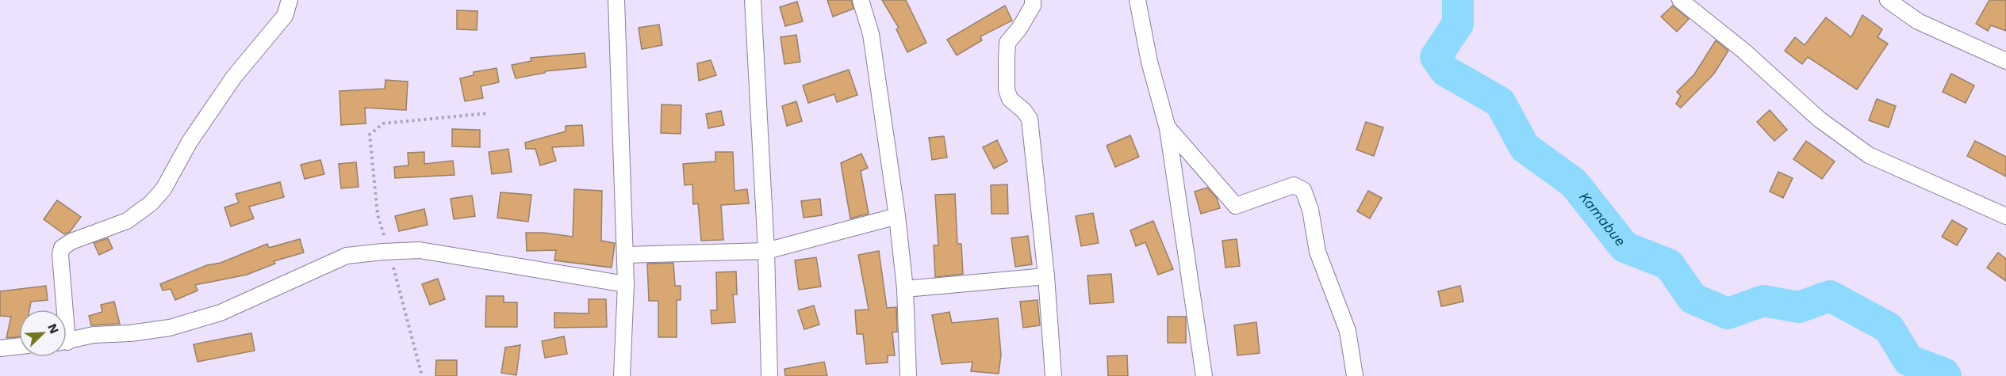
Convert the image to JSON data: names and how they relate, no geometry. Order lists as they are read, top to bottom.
{
  "water": ["Kamabue"],
  "north": "top right"
}
